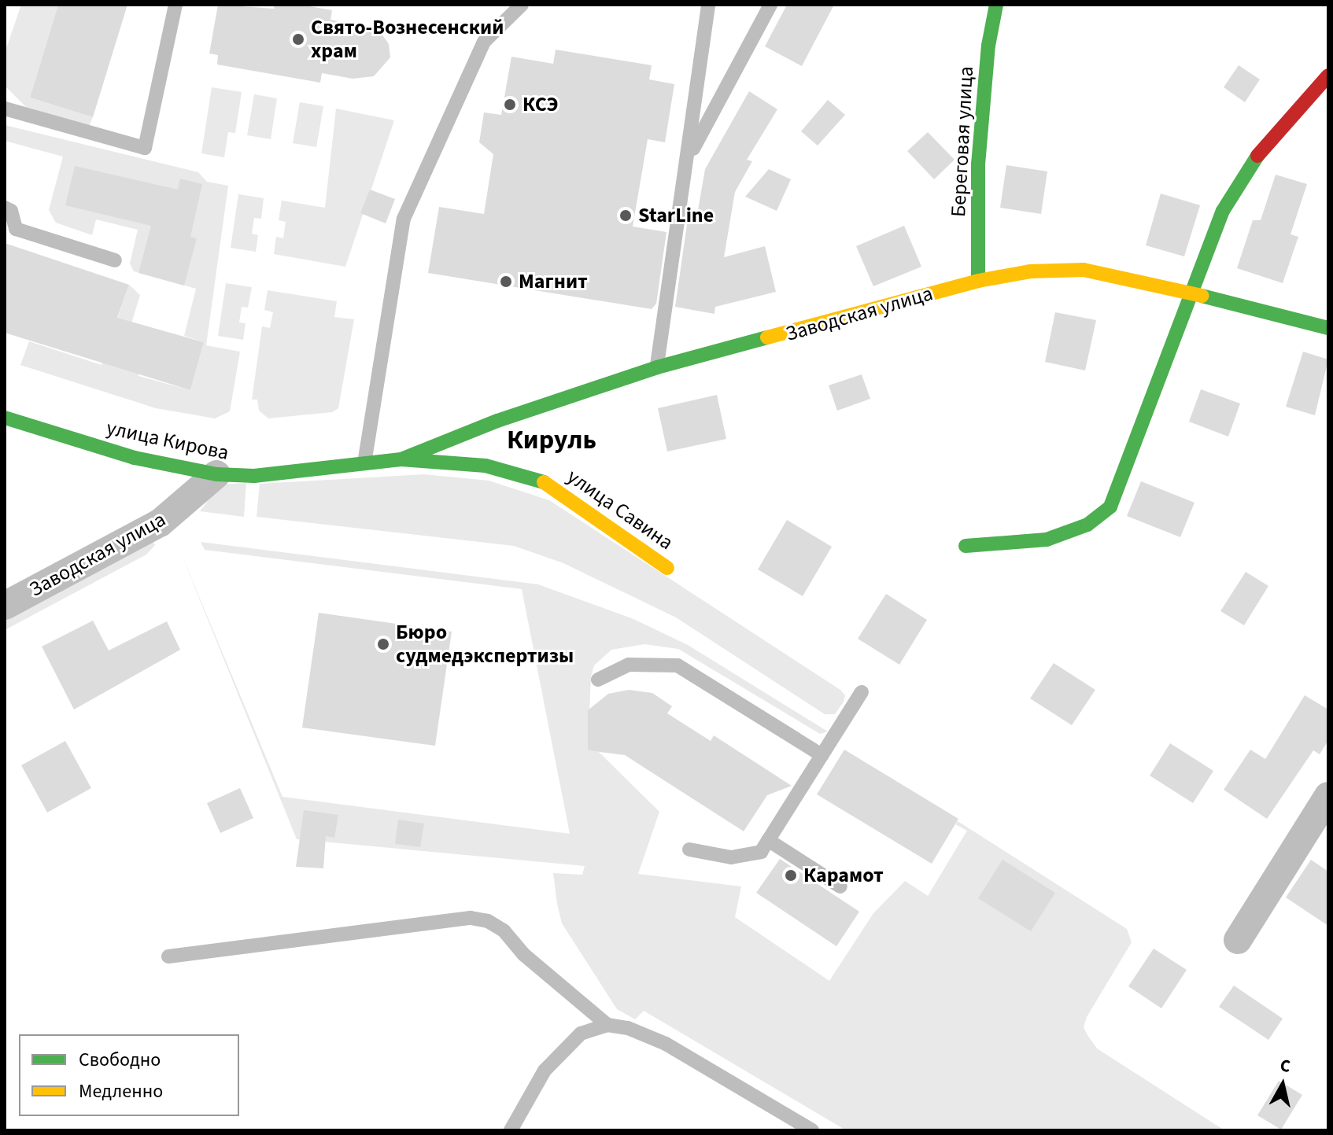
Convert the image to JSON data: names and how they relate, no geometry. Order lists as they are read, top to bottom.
{
  "streets": {
    "street": [
      "Береговая улица",
      "Заводская улица",
      "улица Кирова",
      "улица Савина"
    ]
  },
  "crossings": [
    ["Береговая улица", "Заводская улица"],
    ["Заводская улица", "улица Кирова"],
    ["Заводская улица", "улица Савина"],
    ["улица Кирова", "улица Савина"]
  ],
  "districts": ["Кируль"],
  "places": [
    "Свято-Вознесенский храм",
    "КСЭ",
    "StarLine",
    "Магнит",
    "Бюро судмедэкспертизы",
    "Карамот"
  ],
  "legend": ["Свободно", "Медленно"],
  "north": "top"
}
